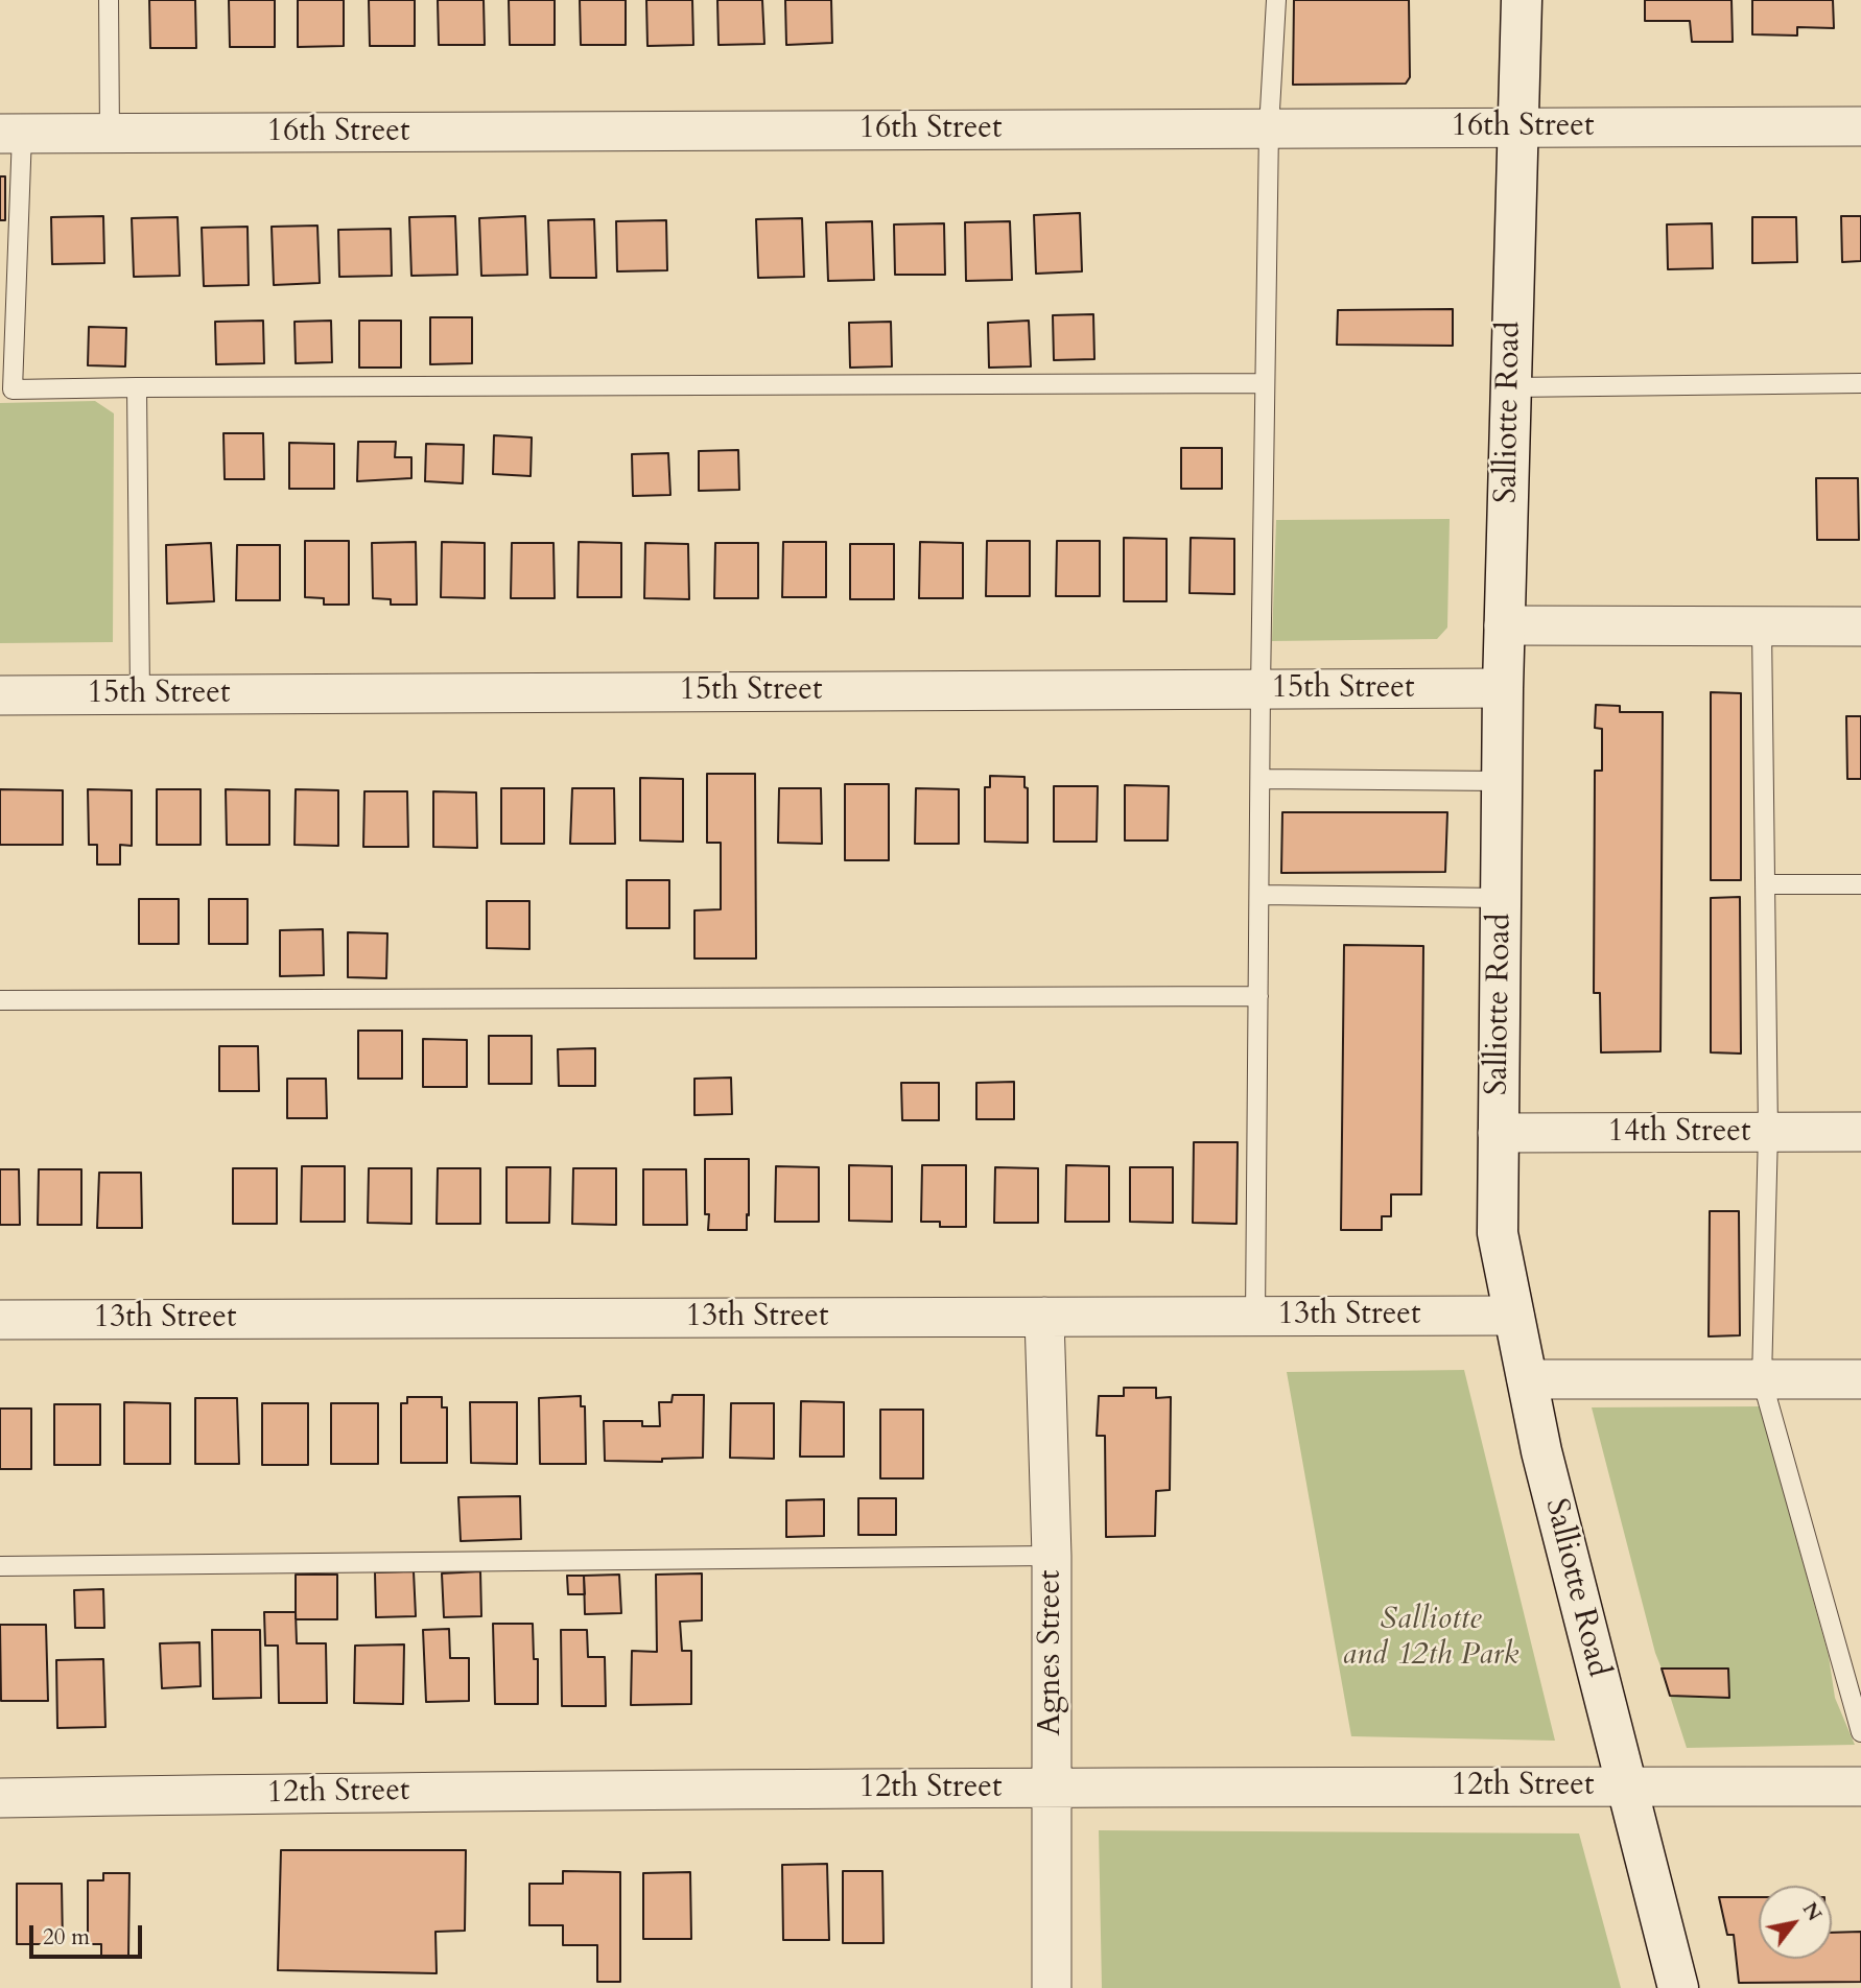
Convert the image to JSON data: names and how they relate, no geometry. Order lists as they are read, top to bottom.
{
  "streets": {
    "street": [
      "16th Street",
      "Salliotte Road",
      "15th Street",
      "14th Street",
      "13th Street",
      "Agnes Street",
      "12th Street"
    ]
  },
  "crossings": [
    ["16th Street", "Salliotte Road"],
    ["Salliotte Road", "15th Street"],
    ["Salliotte Road", "14th Street"],
    ["Salliotte Road", "13th Street"],
    ["Salliotte Road", "12th Street"],
    ["13th Street", "Agnes Street"],
    ["Agnes Street", "12th Street"]
  ],
  "parks": ["Salliotte and 12th Park"],
  "scale_bar": "20 m",
  "north": "top right"
}
